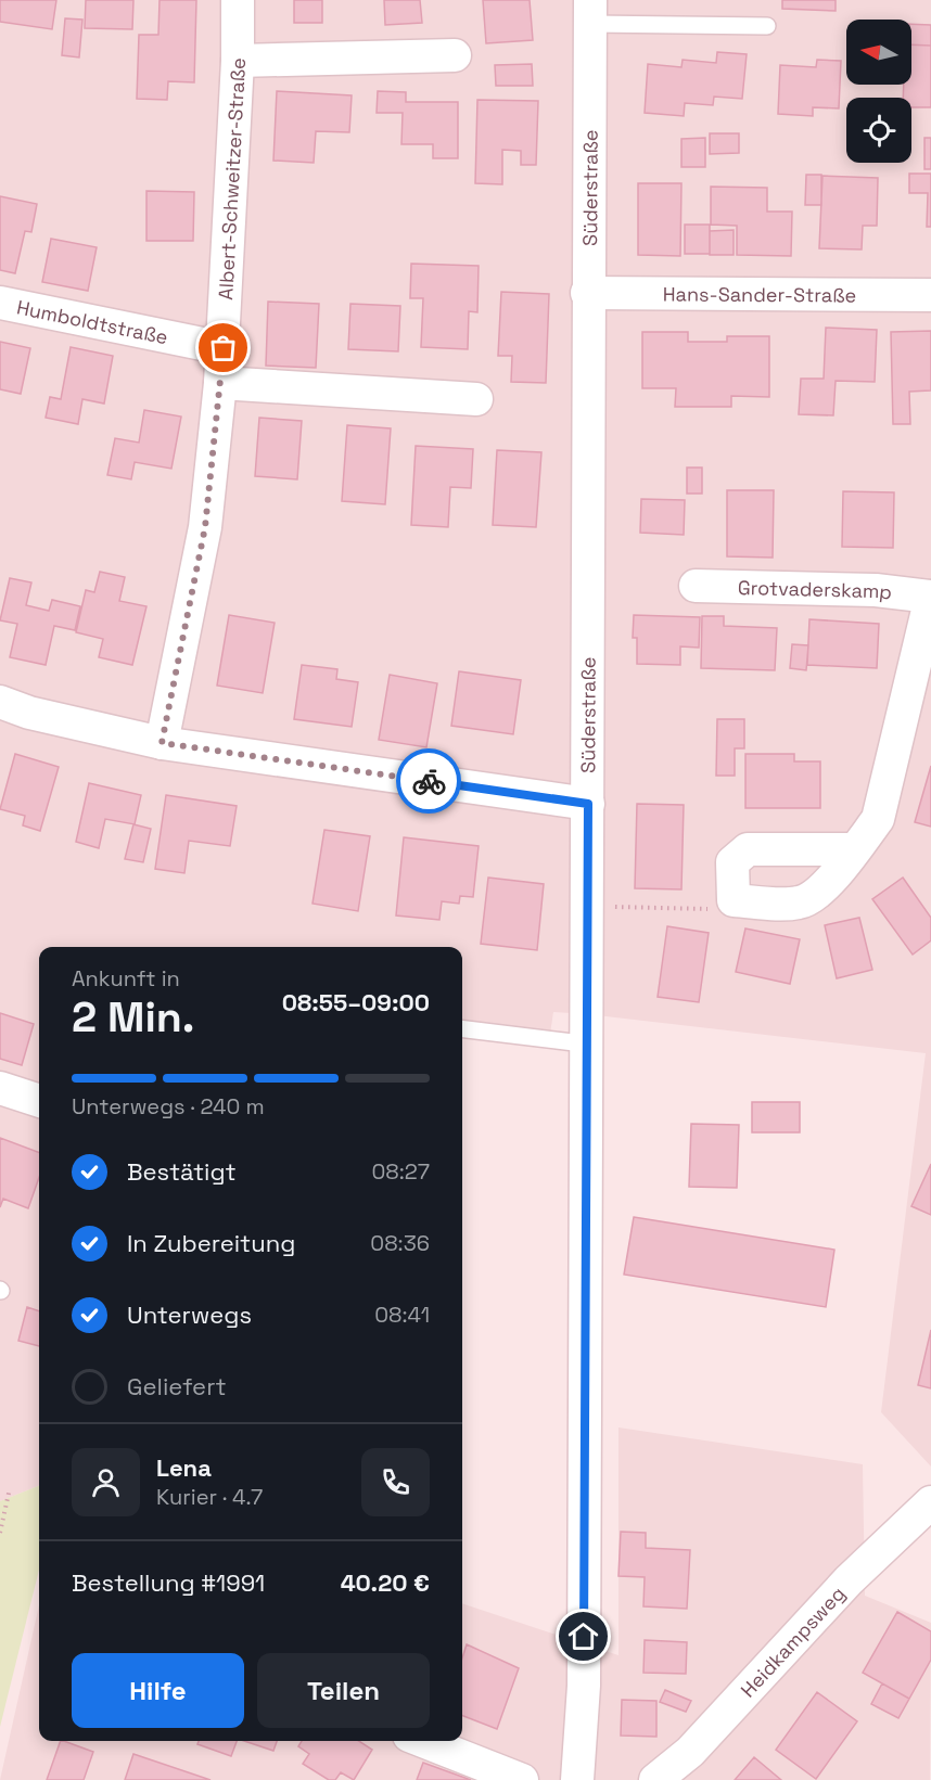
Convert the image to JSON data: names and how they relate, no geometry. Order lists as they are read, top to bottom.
{
  "streets": {
    "street": [
      "Albert-Schweitzer-Straße",
      "Süderstraße",
      "Hans-Sander-Straße",
      "Humboldtstraße",
      "Grotvaderskamp",
      "Heidkampsweg"
    ]
  },
  "crossings": [
    ["Albert-Schweitzer-Straße", "Humboldtstraße"],
    ["Süderstraße", "Hans-Sander-Straße"]
  ],
  "north": "left",
  "page": {
    "heading": ["2 Min.", "Ankunft in", "08:55–09:00"],
    "panel": [
      "Lena",
      "Kurier · 4.7",
      "Bestellung #1991",
      "40.20 €"
    ],
    "bar": "Unterwegs · 240 m",
    "list": [
      ["Bestätigt", "08:27"],
      ["In Zubereitung", "08:36"],
      ["Unterwegs", "08:41"],
      "Geliefert"
    ],
    "buttons": ["Hilfe", "Teilen"]
  }
}
